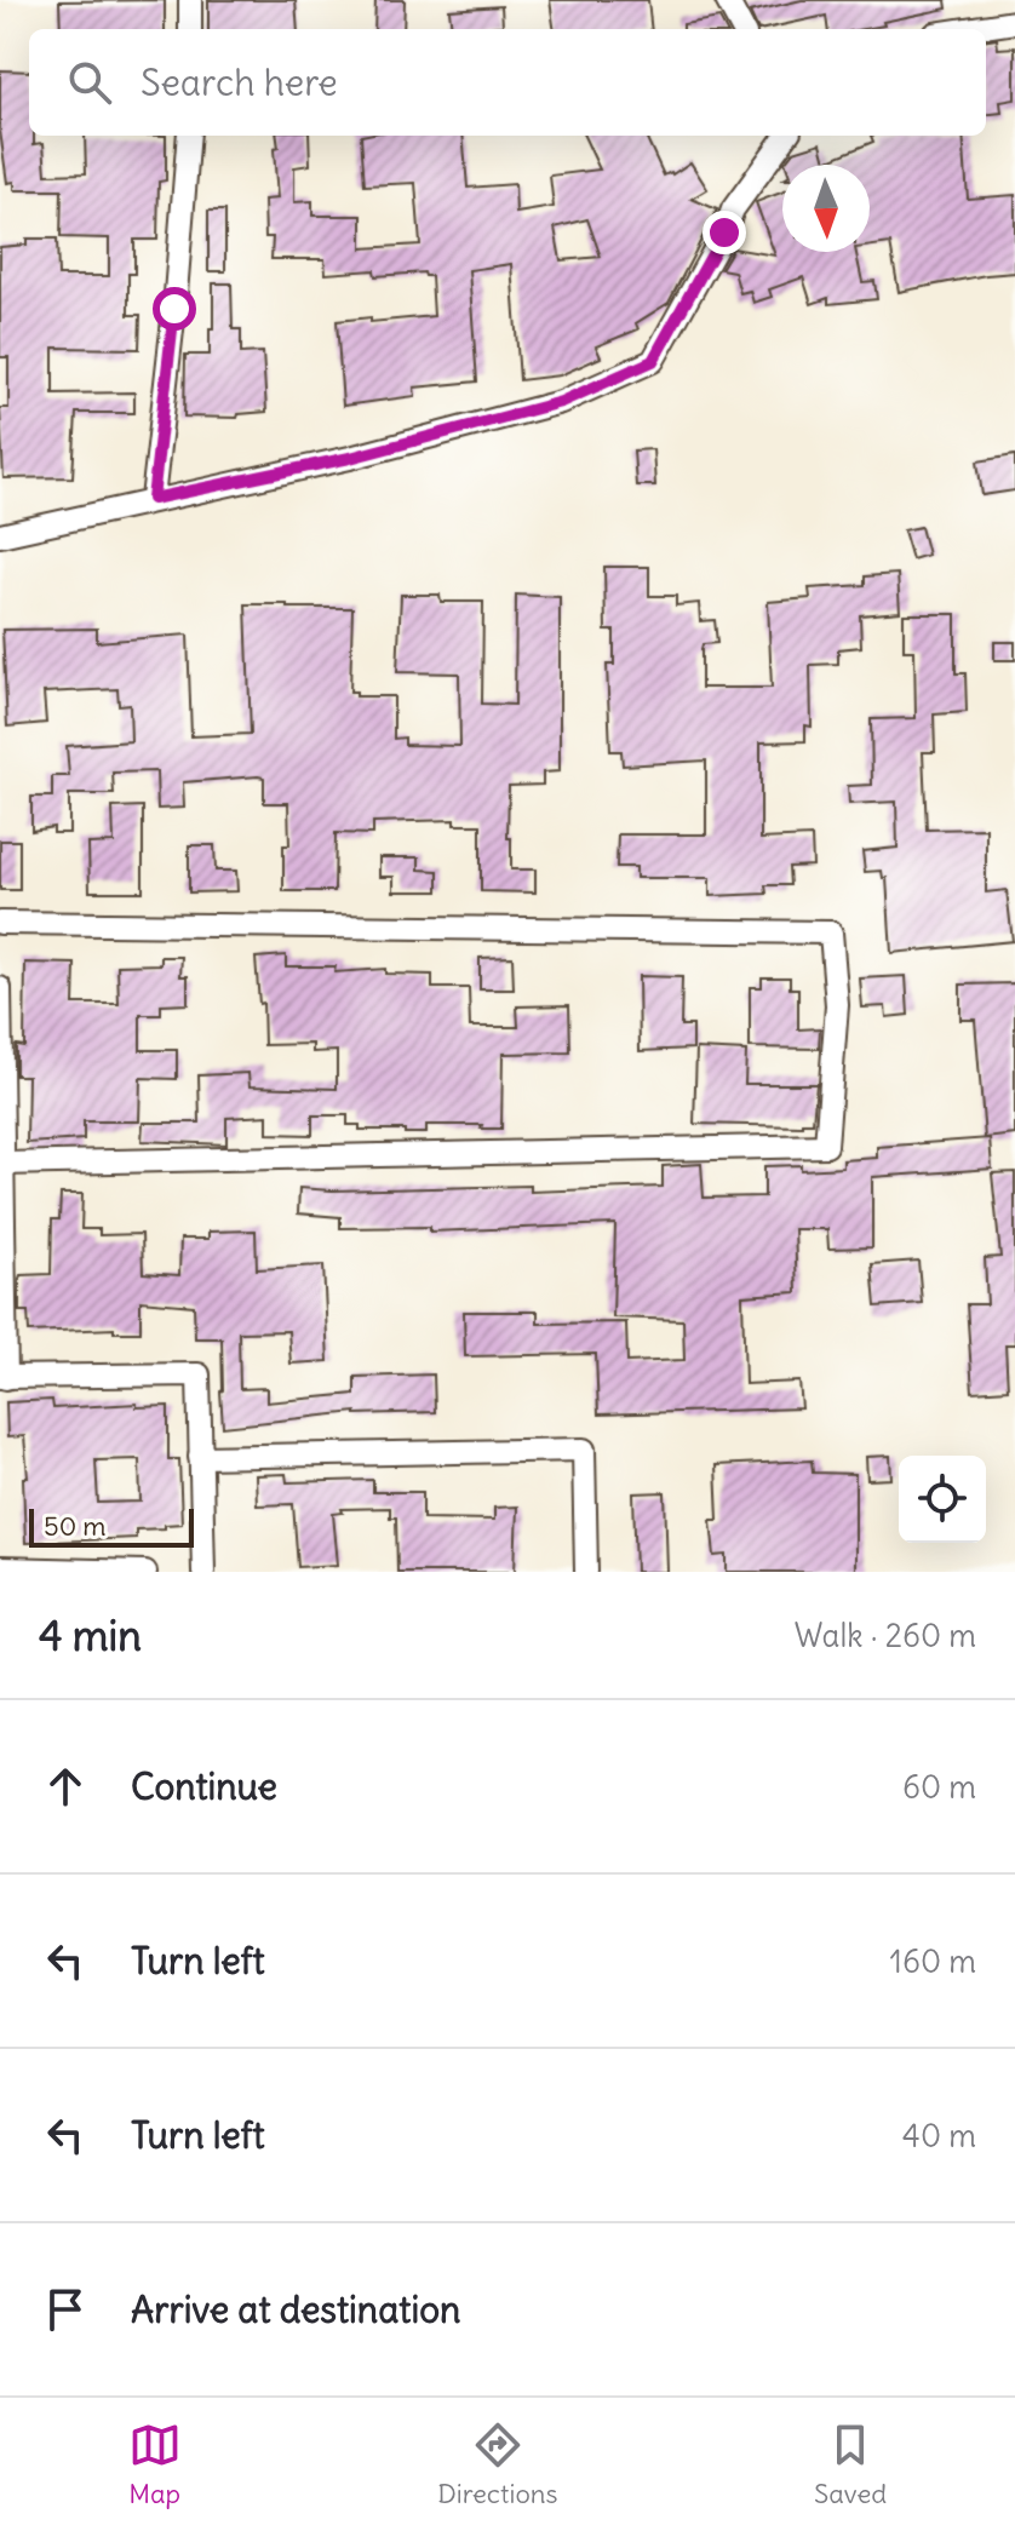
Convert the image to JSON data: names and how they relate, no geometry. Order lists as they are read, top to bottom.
{
  "scale_bar": "50 m",
  "north": "bottom",
  "page": {
    "search": "Search here",
    "scale": "50 m",
    "heading": ["4 min", "Walk · 260 m"],
    "list": [
      ["Continue", "60 m"],
      ["Turn left", "160 m"],
      ["Turn left", "40 m"],
      "Arrive at destination"
    ],
    "nav": ["Map", "Directions", "Saved"]
  }
}
